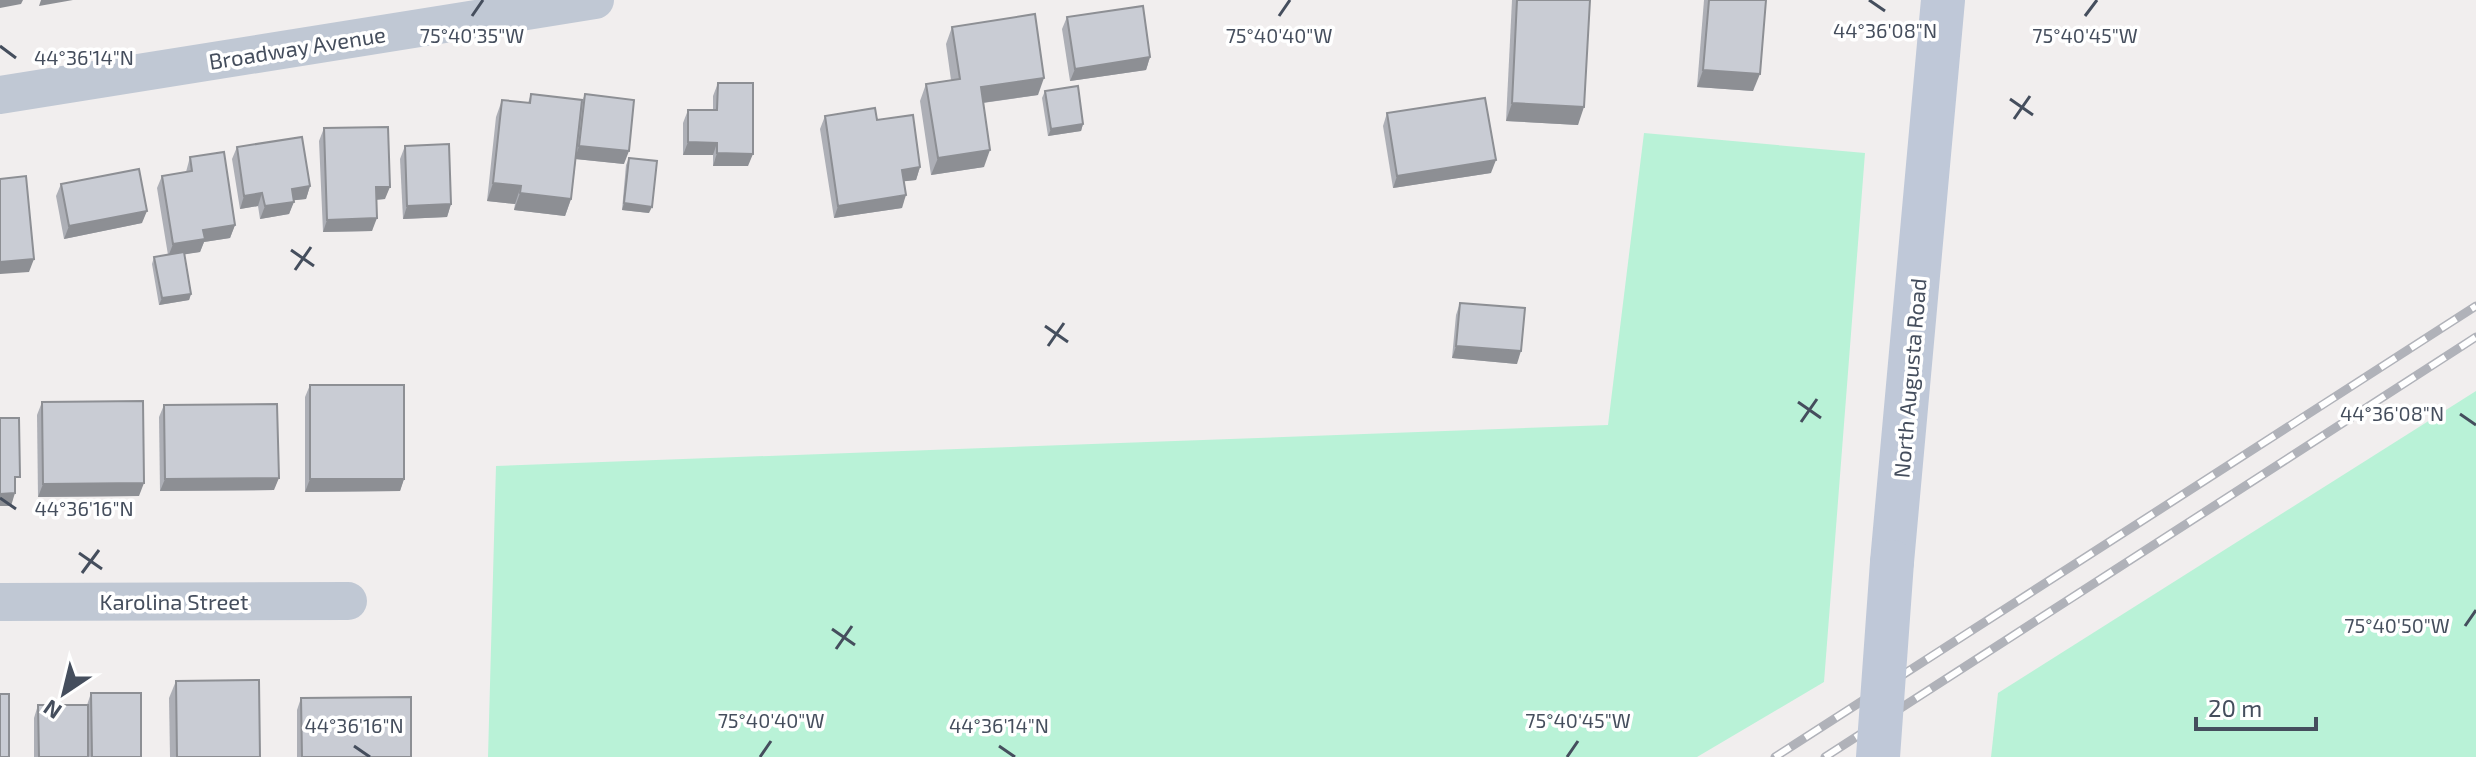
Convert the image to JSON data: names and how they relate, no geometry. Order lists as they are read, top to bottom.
{
  "streets": {
    "main road": ["North Augusta Road"],
    "street": ["Broadway Avenue", "Karolina Street"]
  },
  "scale_bar": "20 m",
  "north": "bottom left",
  "coordinates": [
    "44°36'08\"N",
    "75°40'35\"W",
    "75°40'40\"W",
    "75°40'45\"W",
    "44°36'14\"N",
    "44°36'16\"N",
    "75°40'50\"W"
  ]
}
